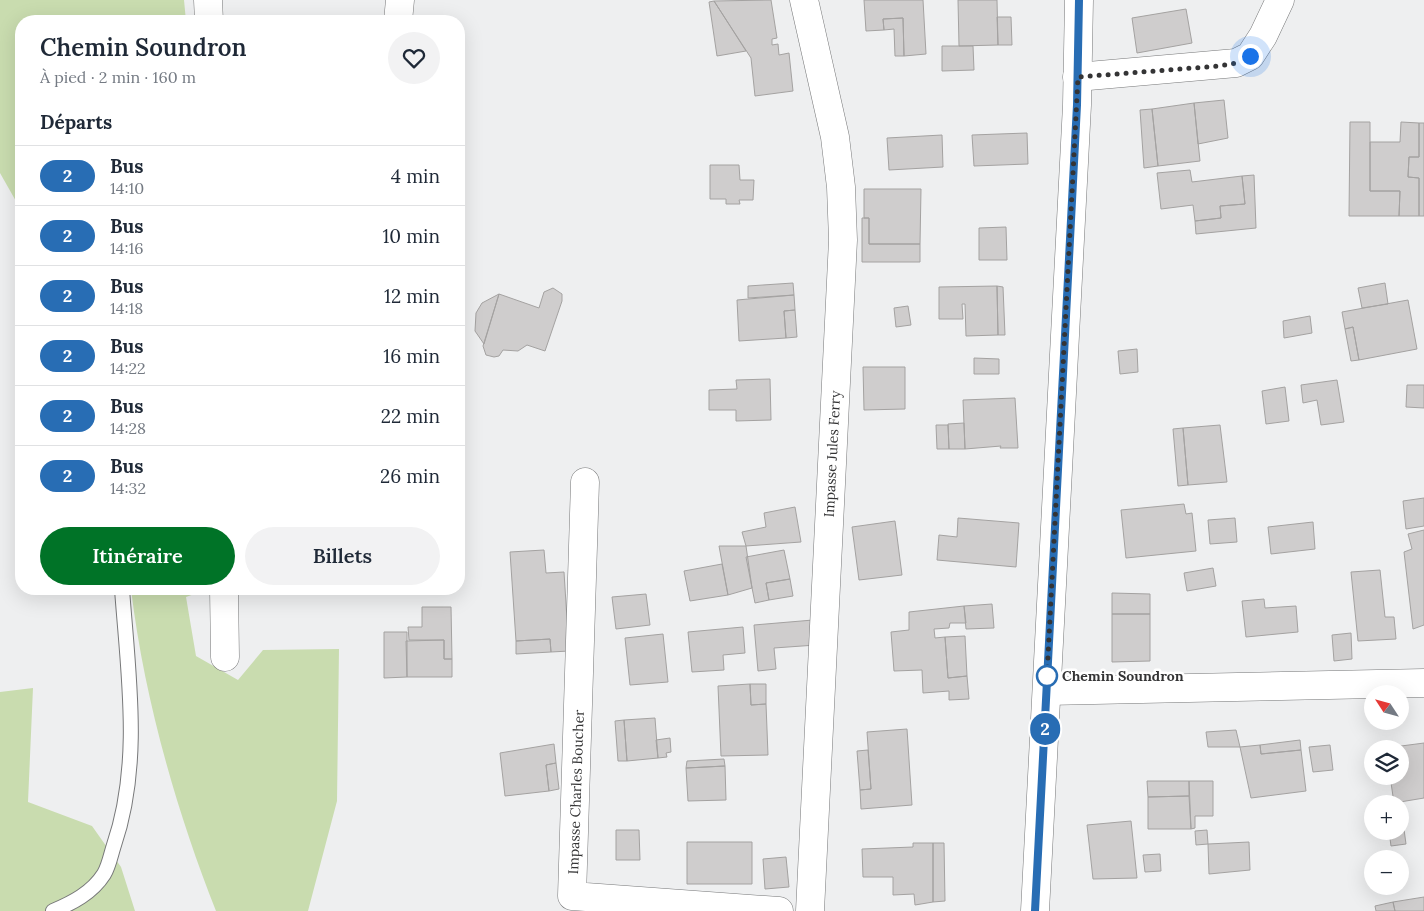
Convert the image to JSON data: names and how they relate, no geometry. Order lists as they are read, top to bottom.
{
  "streets": {
    "street": ["Impasse Jules Ferry", "Impasse Charles Boucher"]
  },
  "places": ["Chemin Soundron"],
  "lines": ["bus line 2"],
  "north": "top left",
  "page": {
    "on_map": "2",
    "heading": [
      ["Chemin Soundron", "À pied · 2 min · 160 m"],
      "Départs"
    ],
    "list": [
      {
        "mark": "2",
        "name": "Bus",
        "note": "14:10",
        "value": "4 min"
      },
      {
        "mark": "2",
        "name": "Bus",
        "note": "14:16",
        "value": "10 min"
      },
      {
        "mark": "2",
        "name": "Bus",
        "note": "14:18",
        "value": "12 min"
      },
      {
        "mark": "2",
        "name": "Bus",
        "note": "14:22",
        "value": "16 min"
      },
      {
        "mark": "2",
        "name": "Bus",
        "note": "14:28",
        "value": "22 min"
      },
      {
        "mark": "2",
        "name": "Bus",
        "note": "14:32",
        "value": "26 min"
      }
    ],
    "buttons": ["Itinéraire", "Billets"],
    "map_buttons": ["+", "−"]
  }
}
